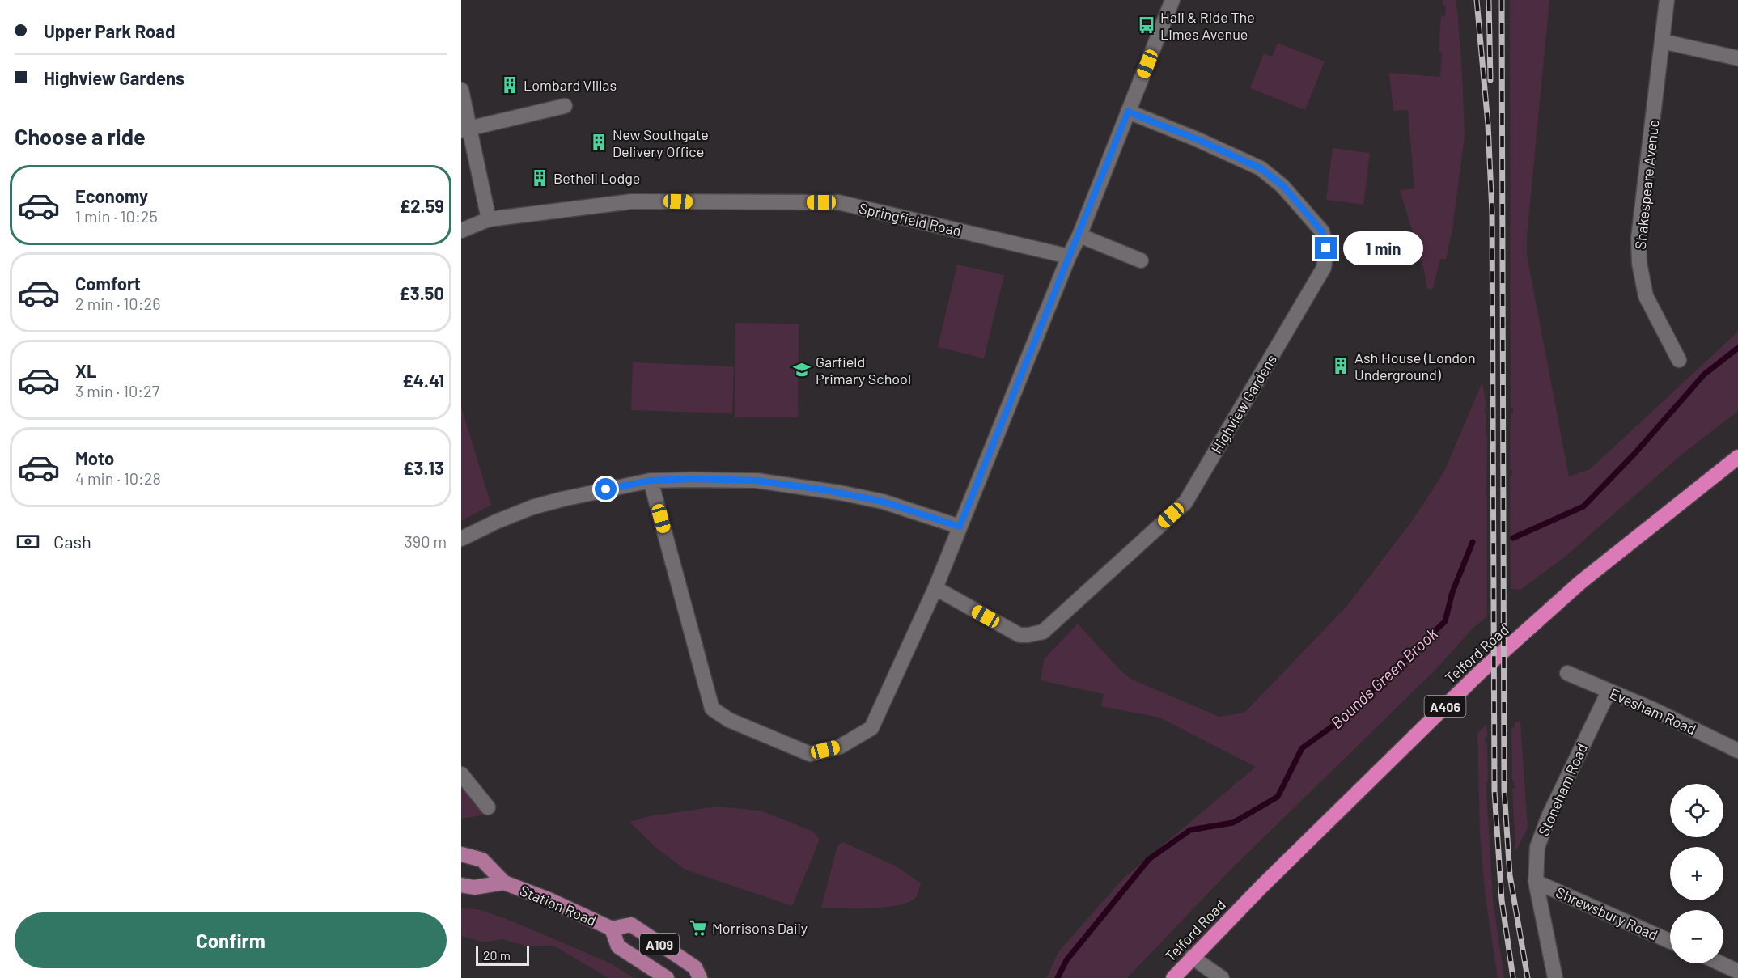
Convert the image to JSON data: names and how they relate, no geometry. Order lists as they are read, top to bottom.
{
  "streets": {
    "highway": ["Telford Road", "A406"],
    "main road": ["Station Road", "A109"],
    "street": [
      "Shakespeare Avenue",
      "Springfield Road",
      "Highview Gardens",
      "Evesham Road",
      "Stoneham Road",
      "Shrewsbury Road"
    ]
  },
  "crossings": [
    ["Evesham Road", "Stoneham Road"],
    ["Stoneham Road", "Shrewsbury Road"]
  ],
  "water": ["Bounds Green Brook"],
  "places": {
    "bus stop": ["Hail & Ride The Limes Avenue"],
    "building": [
      "Lombard Villas",
      "New Southgate Delivery Office",
      "Bethell Lodge",
      "Ash House (London Underground)"
    ],
    "school or university": ["Garfield Primary School"],
    "supermarket": ["Morrisons Daily"]
  },
  "scale_bar": "20 m",
  "page": {
    "banner": ["Upper Park Road", "Highview Gardens"],
    "heading": "Choose a ride",
    "list": [
      {
        "name": "Economy",
        "note": "1 min · 10:25",
        "value": "£2.59"
      },
      {
        "name": "Comfort",
        "note": "2 min · 10:26",
        "value": "£3.50"
      },
      {
        "name": "XL",
        "note": "3 min · 10:27",
        "value": "£4.41"
      },
      {
        "name": "Moto",
        "note": "4 min · 10:28",
        "value": "£3.13"
      }
    ],
    "bubble": "1 min",
    "pay": ["Cash", "390 m"],
    "map_buttons": ["+", "−"],
    "buttons": "Confirm",
    "scale": "20 m"
  }
}
